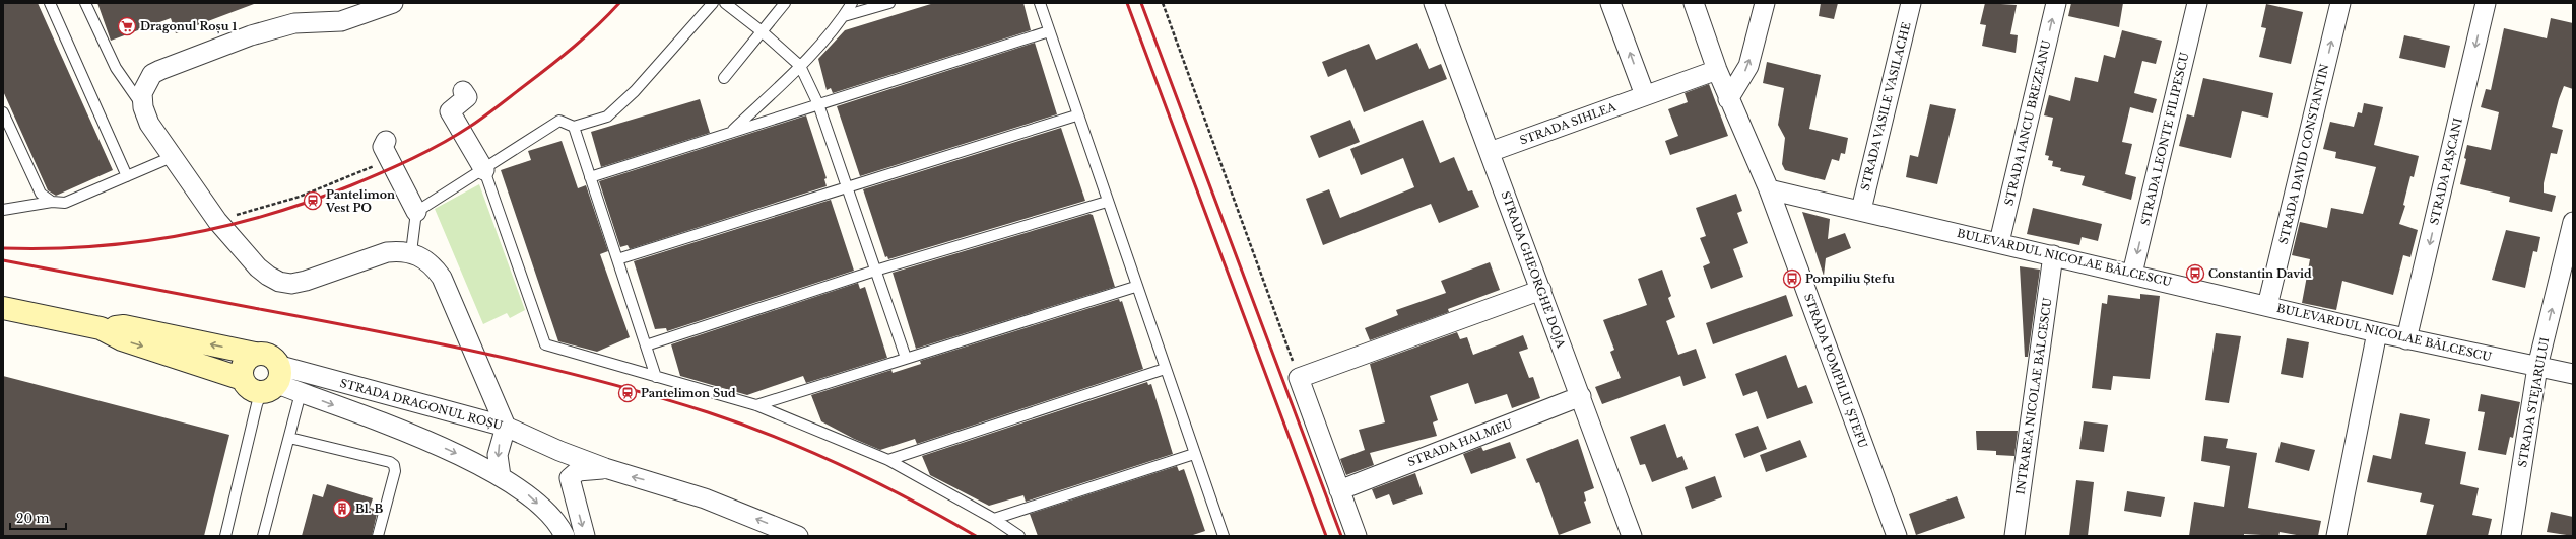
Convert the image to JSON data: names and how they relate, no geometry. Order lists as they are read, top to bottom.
{
  "streets": {
    "street": [
      "STRADA VASILE VASILACHE",
      "STRADA IANCU BREZEANU",
      "STRADA SIHLEA",
      "STRADA LEONTE FILIPESCU",
      "STRADA DAVID CONSTANTIN",
      "STRADA PAȘCANI",
      "BULEVARDUL NICOLAE BĂLCESCU",
      "STRADA GHEORGHE DOJA",
      "STRADA POMPILIU ȘTEFU",
      "INTRAREA NICOLAE BĂLCESCU",
      "STRADA STEJARULUI",
      "STRADA DRAGONUL ROȘU",
      "STRADA HALMEU"
    ]
  },
  "crossings": [
    ["STRADA VASILE VASILACHE", "BULEVARDUL NICOLAE BĂLCESCU"],
    ["STRADA IANCU BREZEANU", "BULEVARDUL NICOLAE BĂLCESCU"],
    ["STRADA SIHLEA", "STRADA GHEORGHE DOJA"],
    ["STRADA SIHLEA", "STRADA POMPILIU ȘTEFU"],
    ["STRADA LEONTE FILIPESCU", "BULEVARDUL NICOLAE BĂLCESCU"],
    ["STRADA DAVID CONSTANTIN", "BULEVARDUL NICOLAE BĂLCESCU"],
    ["STRADA PAȘCANI", "BULEVARDUL NICOLAE BĂLCESCU"],
    ["BULEVARDUL NICOLAE BĂLCESCU", "STRADA POMPILIU ȘTEFU"],
    ["BULEVARDUL NICOLAE BĂLCESCU", "INTRAREA NICOLAE BĂLCESCU"],
    ["BULEVARDUL NICOLAE BĂLCESCU", "STRADA STEJARULUI"],
    ["STRADA GHEORGHE DOJA", "STRADA HALMEU"]
  ],
  "one_way": [
    "STRADA IANCU BREZEANU",
    "STRADA LEONTE FILIPESCU",
    "STRADA DAVID CONSTANTIN",
    "STRADA PAȘCANI",
    "STRADA STEJARULUI"
  ],
  "places": {
    "supermarket": ["Dragonul Roșu 1"],
    "station": ["Pantelimon Vest PO", "Pantelimon Sud"],
    "bus stop": ["Constantin David", "Pompiliu Ștefu"],
    "building": ["Bl. B"]
  },
  "scale_bar": "20 m"
}
